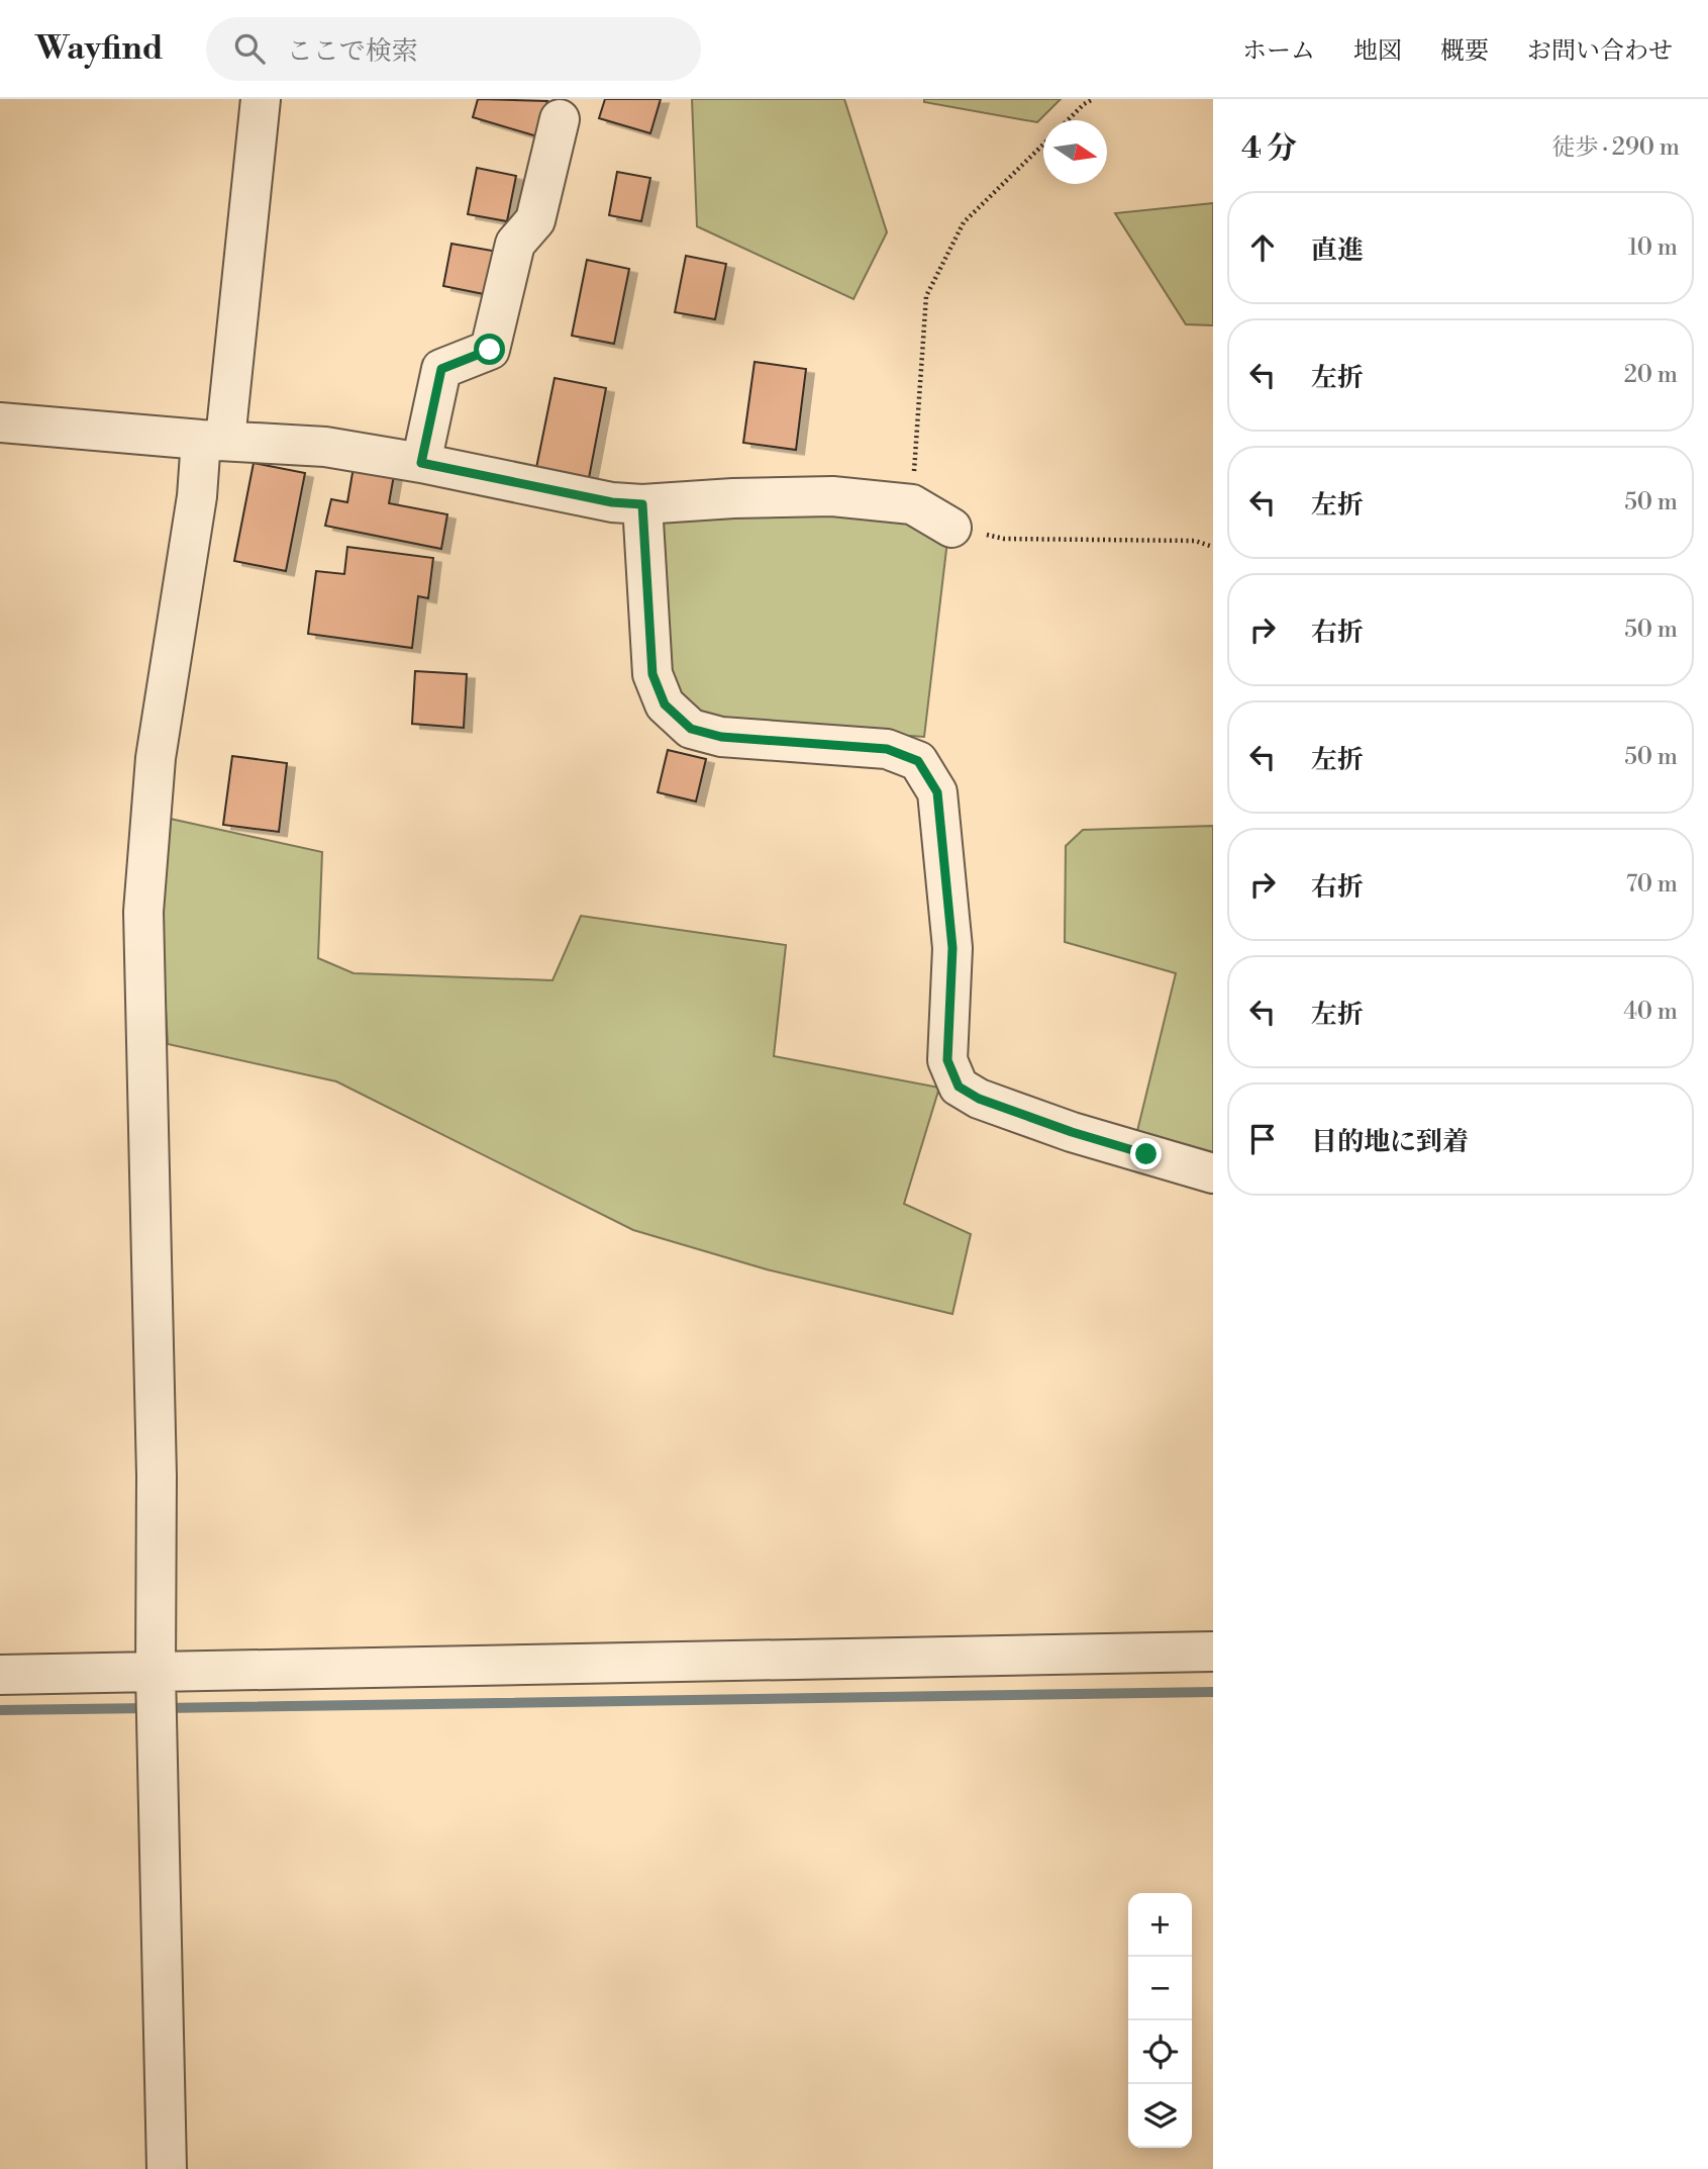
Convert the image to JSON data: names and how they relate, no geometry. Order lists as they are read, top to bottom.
{
  "north": "right",
  "page": {
    "header": "Wayfind",
    "search": "ここで検索",
    "nav": [
      "ホーム",
      "地図",
      "概要",
      "お問い合わせ"
    ],
    "heading": ["4 分", "徒歩 · 290 m"],
    "list": [
      ["直進", "10 m"],
      ["左折", "20 m"],
      ["左折", "50 m"],
      ["右折", "50 m"],
      ["左折", "50 m"],
      ["右折", "70 m"],
      ["左折", "40 m"],
      "目的地に到着"
    ],
    "map_buttons": ["+", "−"]
  }
}
